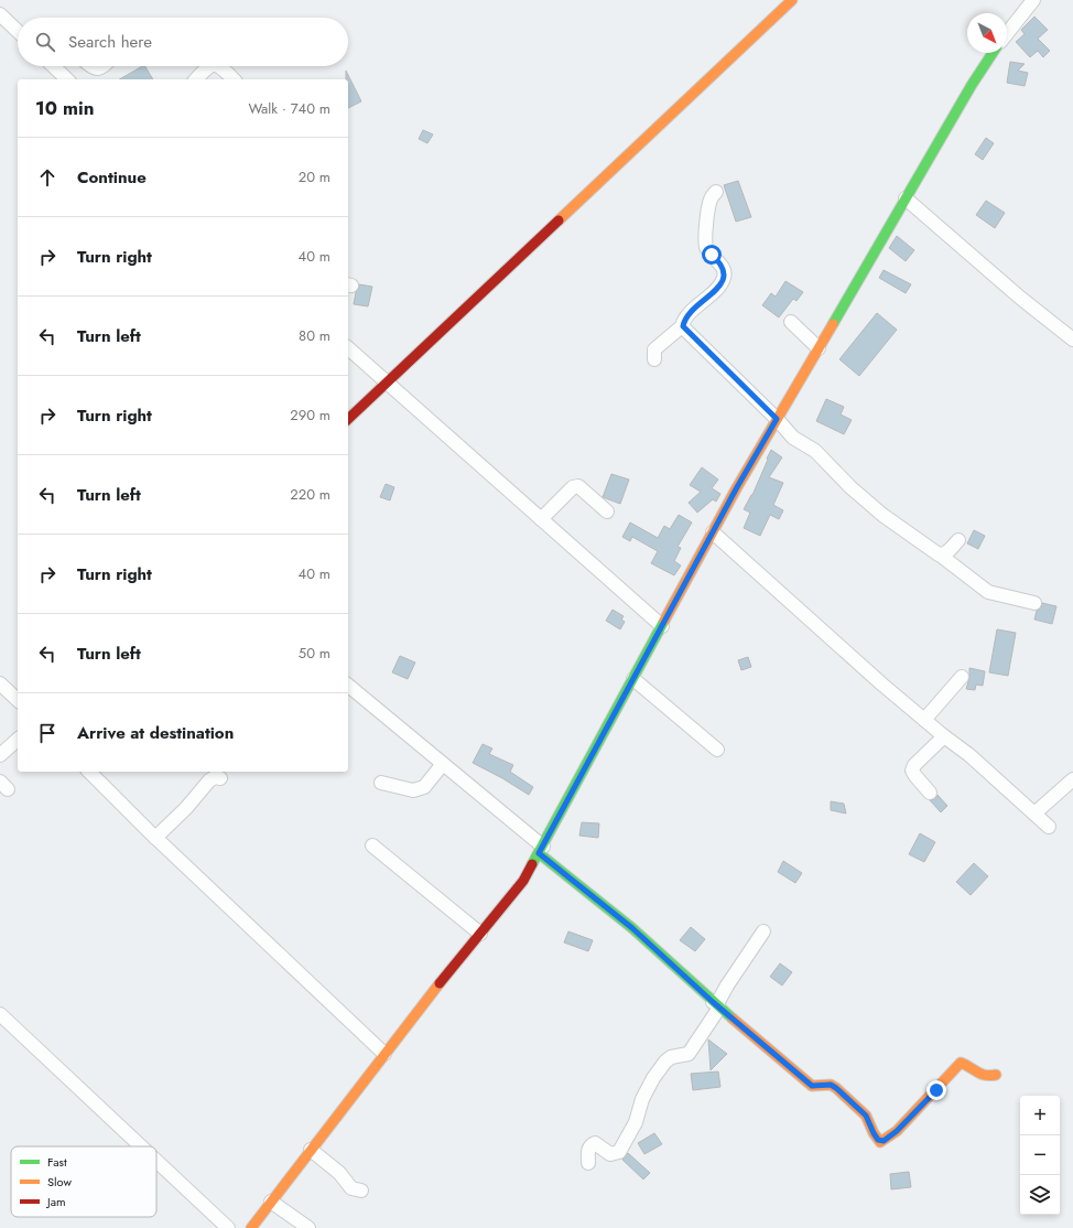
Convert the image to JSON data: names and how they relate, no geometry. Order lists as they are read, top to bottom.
{
  "legend": ["Fast", "Slow", "Jam"],
  "north": "bottom right",
  "page": {
    "search": "Search here",
    "heading": ["10 min", "Walk · 740 m"],
    "list": [
      ["Continue", "20 m"],
      ["Turn right", "40 m"],
      ["Turn left", "80 m"],
      ["Turn right", "290 m"],
      ["Turn left", "220 m"],
      ["Turn right", "40 m"],
      ["Turn left", "50 m"],
      "Arrive at destination"
    ],
    "map_buttons": ["+", "−"]
  }
}
